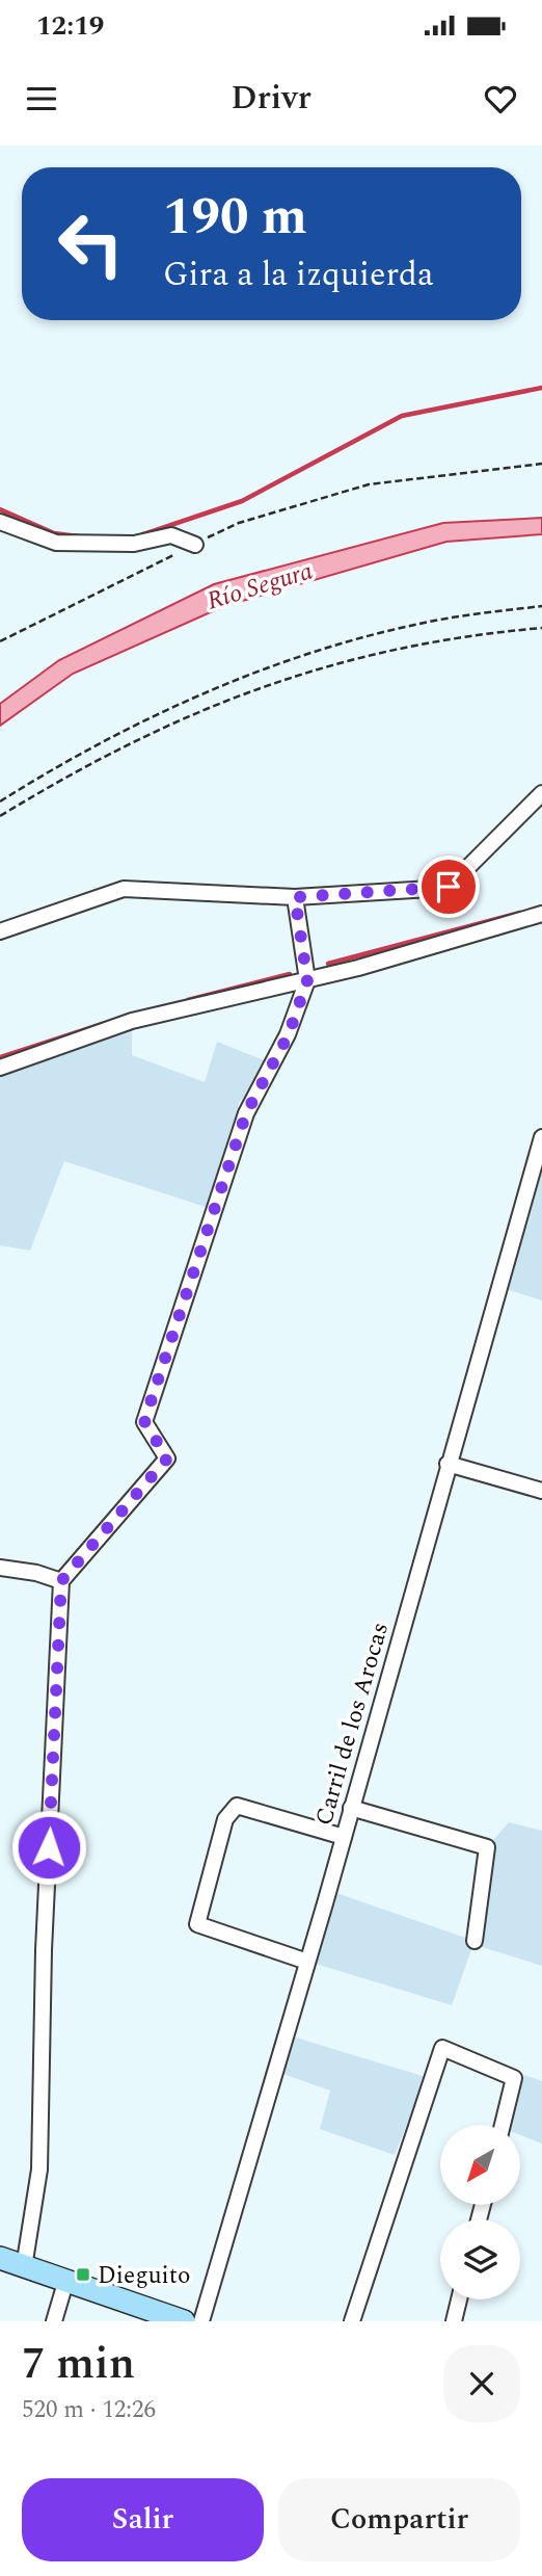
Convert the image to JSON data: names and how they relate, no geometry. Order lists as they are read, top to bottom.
{
  "streets": {
    "street": ["Carril de los Arocas"]
  },
  "water": ["Río Segura"],
  "places": {
    "transit": ["Dieguito"]
  },
  "north": "bottom left",
  "page": {
    "status": "12:19",
    "header": "Drivr",
    "turn": ["190 m", "Gira a la izquierda"],
    "heading": ["7 min", "520 m · 12:26"],
    "buttons": ["Salir", "Compartir"]
  }
}
